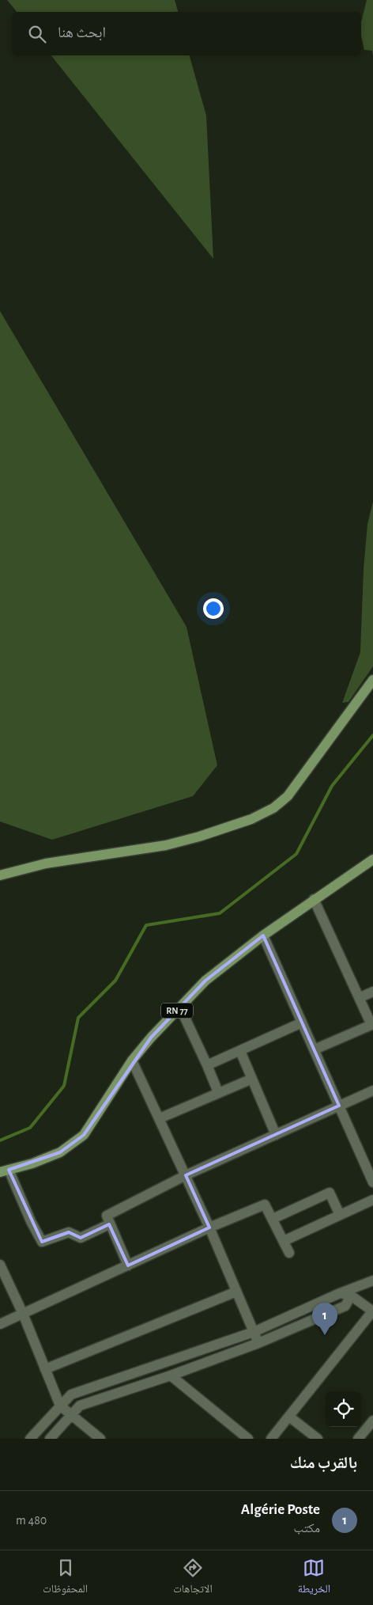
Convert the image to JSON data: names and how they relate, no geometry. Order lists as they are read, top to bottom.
{
  "streets": {
    "main road": ["RN 77"]
  },
  "page": {
    "search": "ابحث هنا",
    "pins": "1",
    "heading": "بالقرب منك",
    "list": [
      {
        "mark": "1",
        "name": "Algérie Poste",
        "note": "مكتب",
        "value": "480 m"
      }
    ],
    "nav": ["الخريطة", "الاتجاهات", "المحفوظات"]
  }
}
